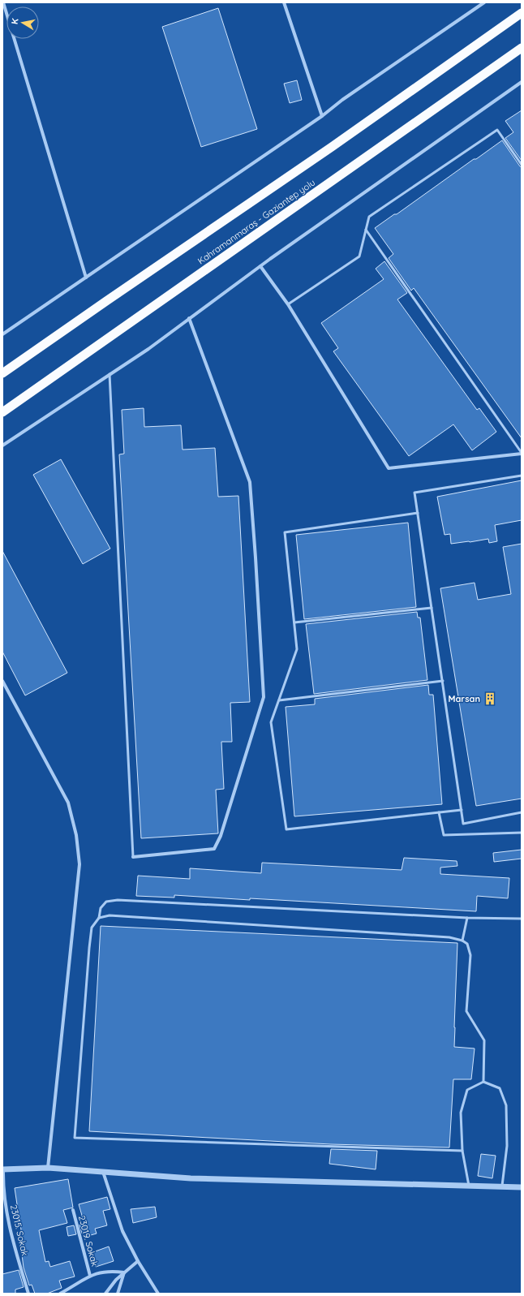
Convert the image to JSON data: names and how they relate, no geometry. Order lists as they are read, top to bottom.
{
  "streets": {
    "highway": ["Kahramanmaraş - Gaziantep yolu"],
    "street": ["23015. Sokak", "23019. Sokak"]
  },
  "places": {
    "building": ["Marsan"]
  },
  "north": "left"
}
